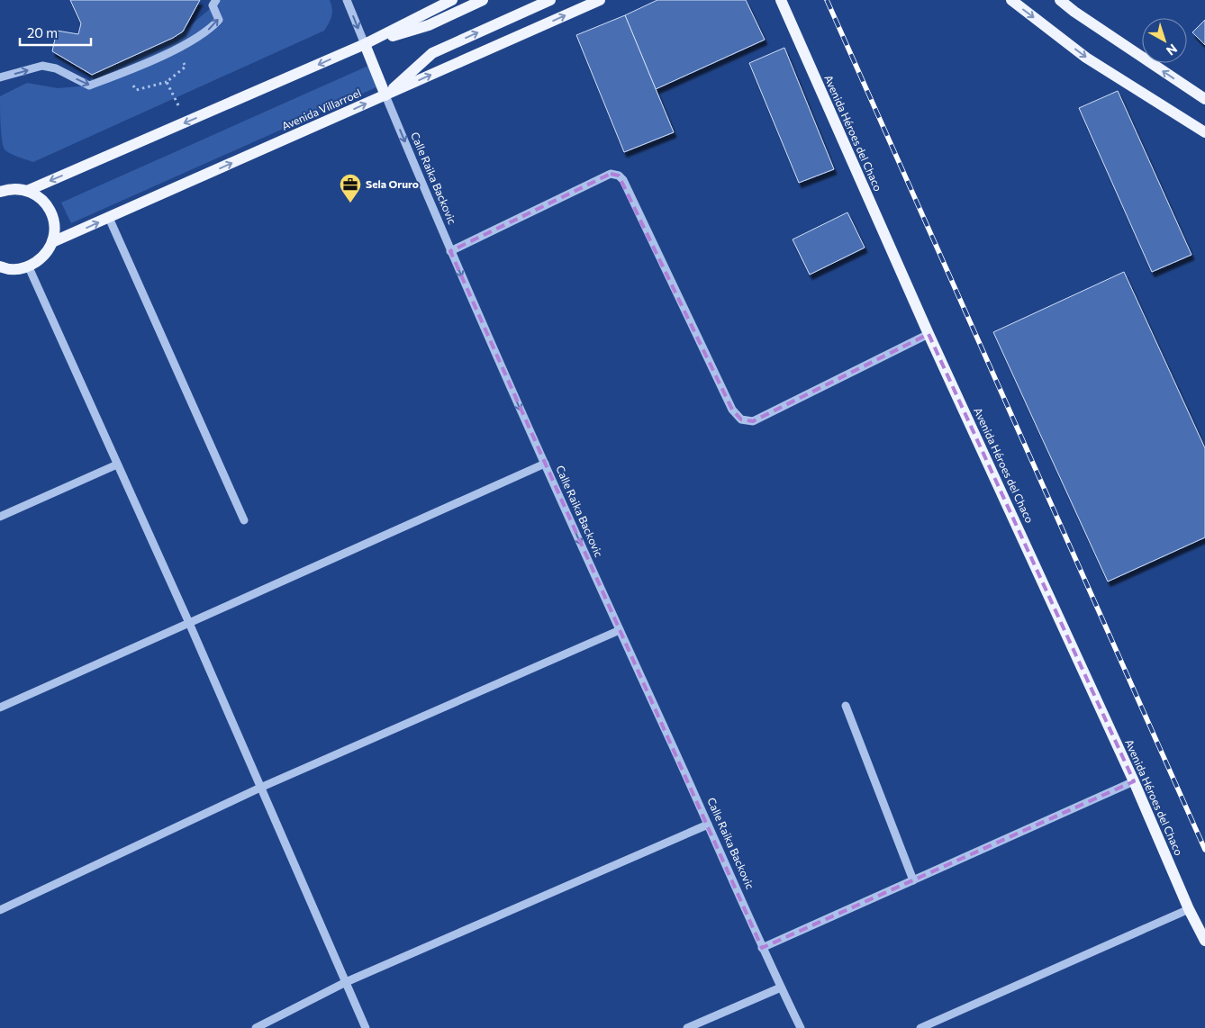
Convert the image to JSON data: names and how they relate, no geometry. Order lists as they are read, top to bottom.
{
  "streets": {
    "main road": ["Avenida Villarroel", "Avenida Héroes del Chaco", "Calle Raika Backovic"]
  },
  "crossings": [
    ["Avenida Villarroel", "Calle Raika Backovic"]
  ],
  "one_way": ["Calle Raika Backovic"],
  "places": {
    "office": ["Sela Oruro"]
  },
  "scale_bar": "20 m",
  "north": "bottom right"
}
